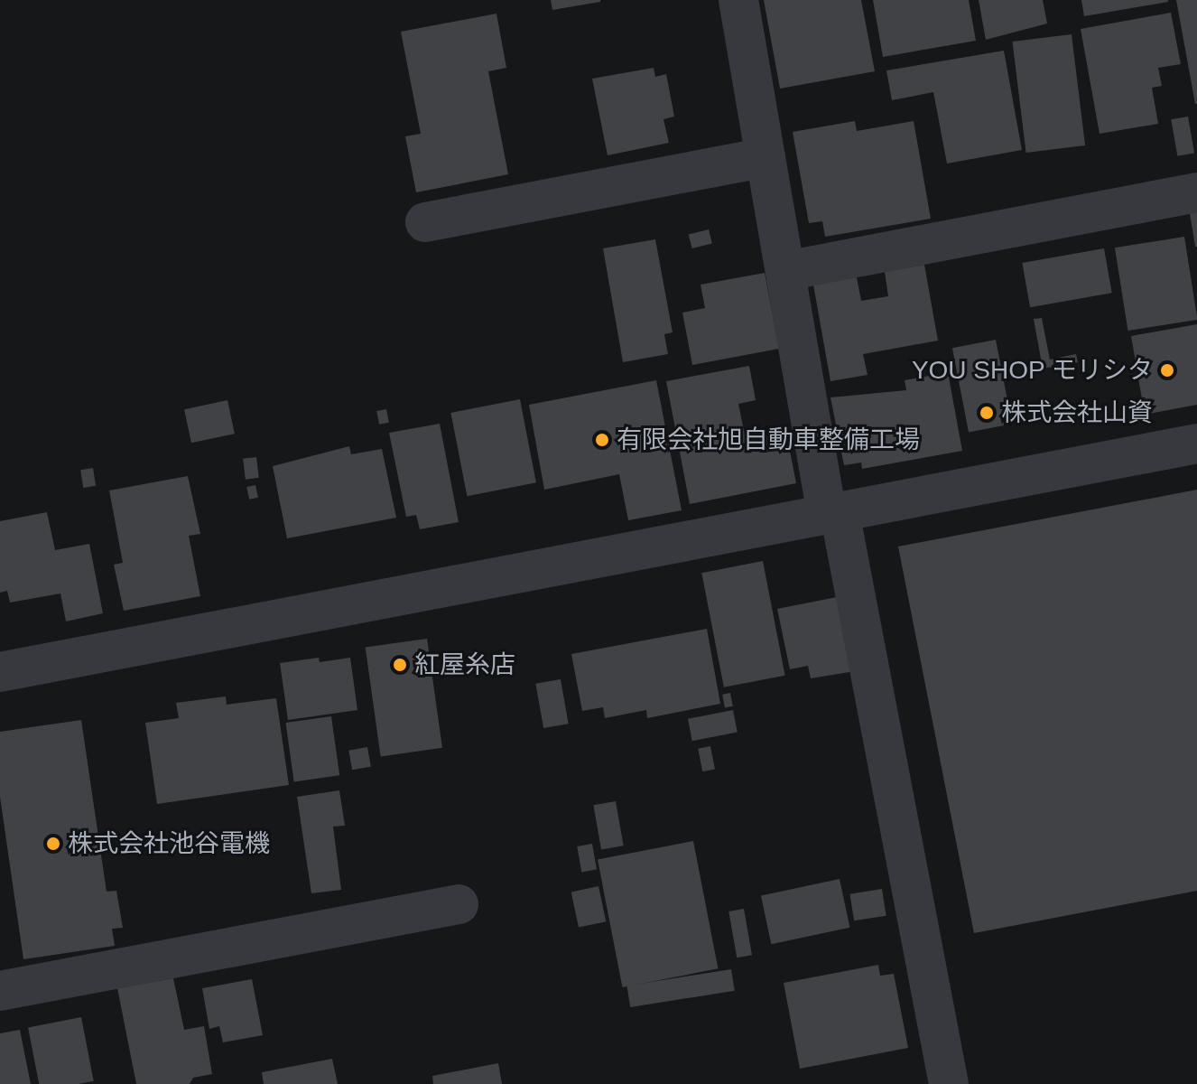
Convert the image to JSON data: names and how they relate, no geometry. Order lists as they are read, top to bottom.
{
  "places": [
    "YOU SHOP モリシタ",
    "株式会社山資",
    "有限会社旭自動車整備工場",
    "紅屋糸店",
    "株式会社池谷電機"
  ]
}
